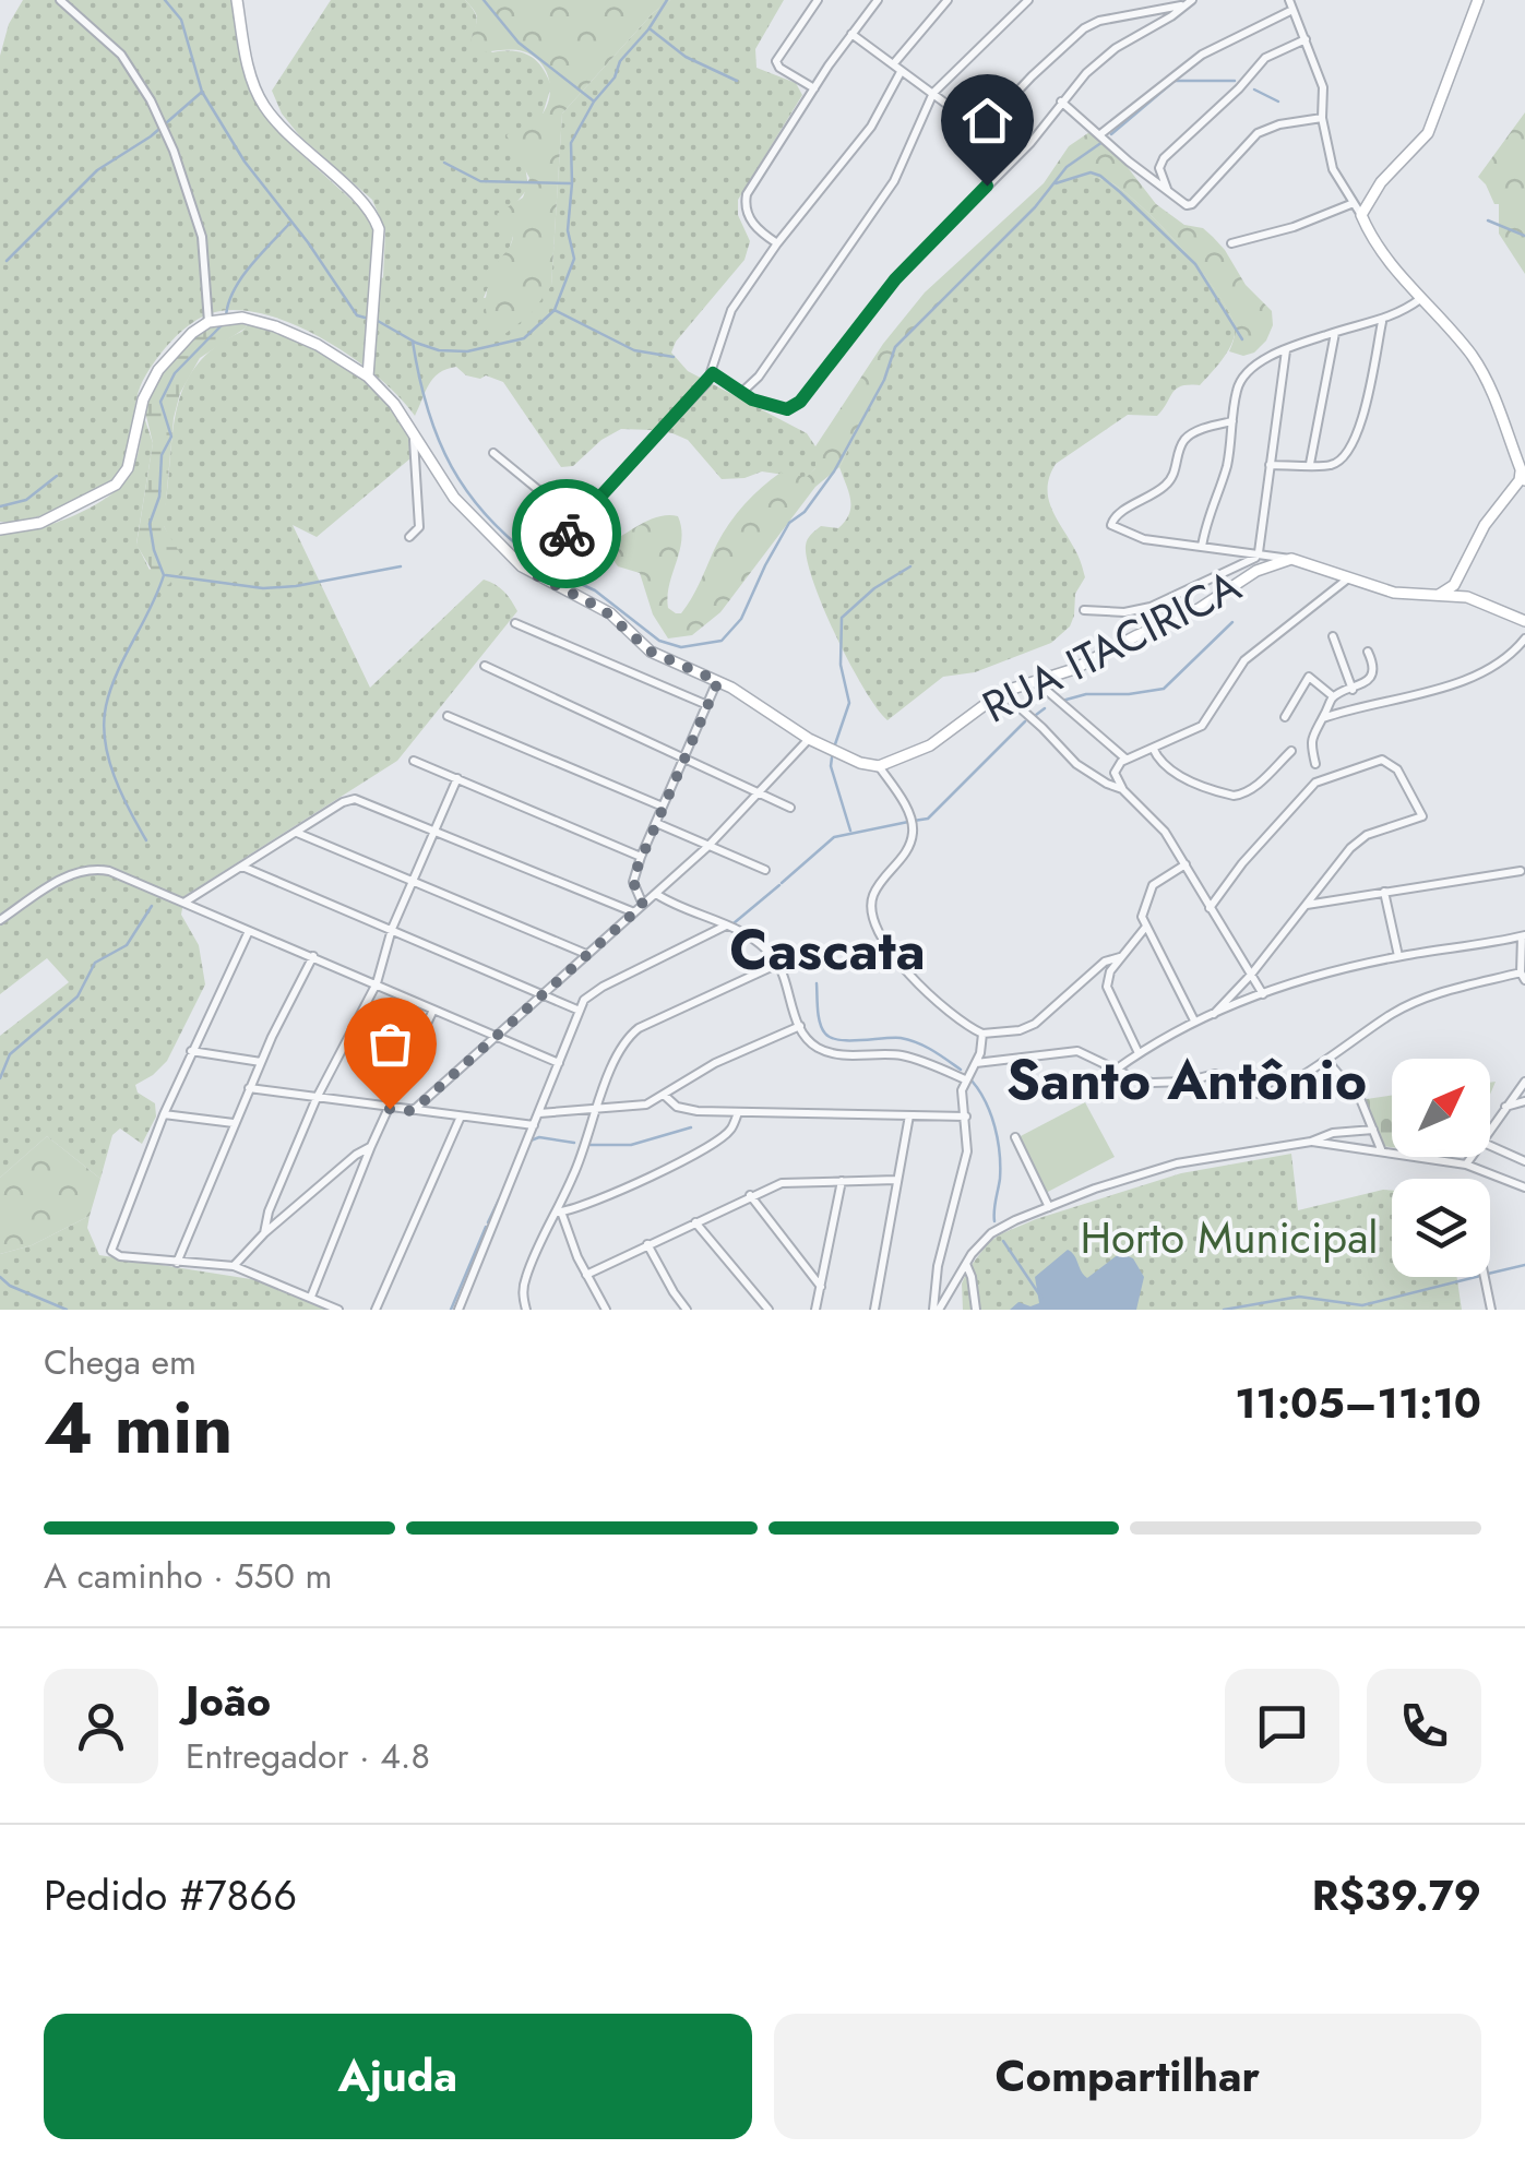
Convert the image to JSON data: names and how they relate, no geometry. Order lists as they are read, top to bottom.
{
  "streets": {
    "street": ["RUA ITACIRICA"]
  },
  "districts": ["Cascata", "Santo Antônio"],
  "parks": ["Horto Municipal"],
  "north": "top right",
  "page": {
    "heading": ["4 min", "Chega em", "11:05–11:10"],
    "panel": [
      "João",
      "Entregador · 4.8",
      "Pedido #7866",
      "R$39.79"
    ],
    "bar": "A caminho · 550 m",
    "buttons": ["Ajuda", "Compartilhar"]
  }
}
